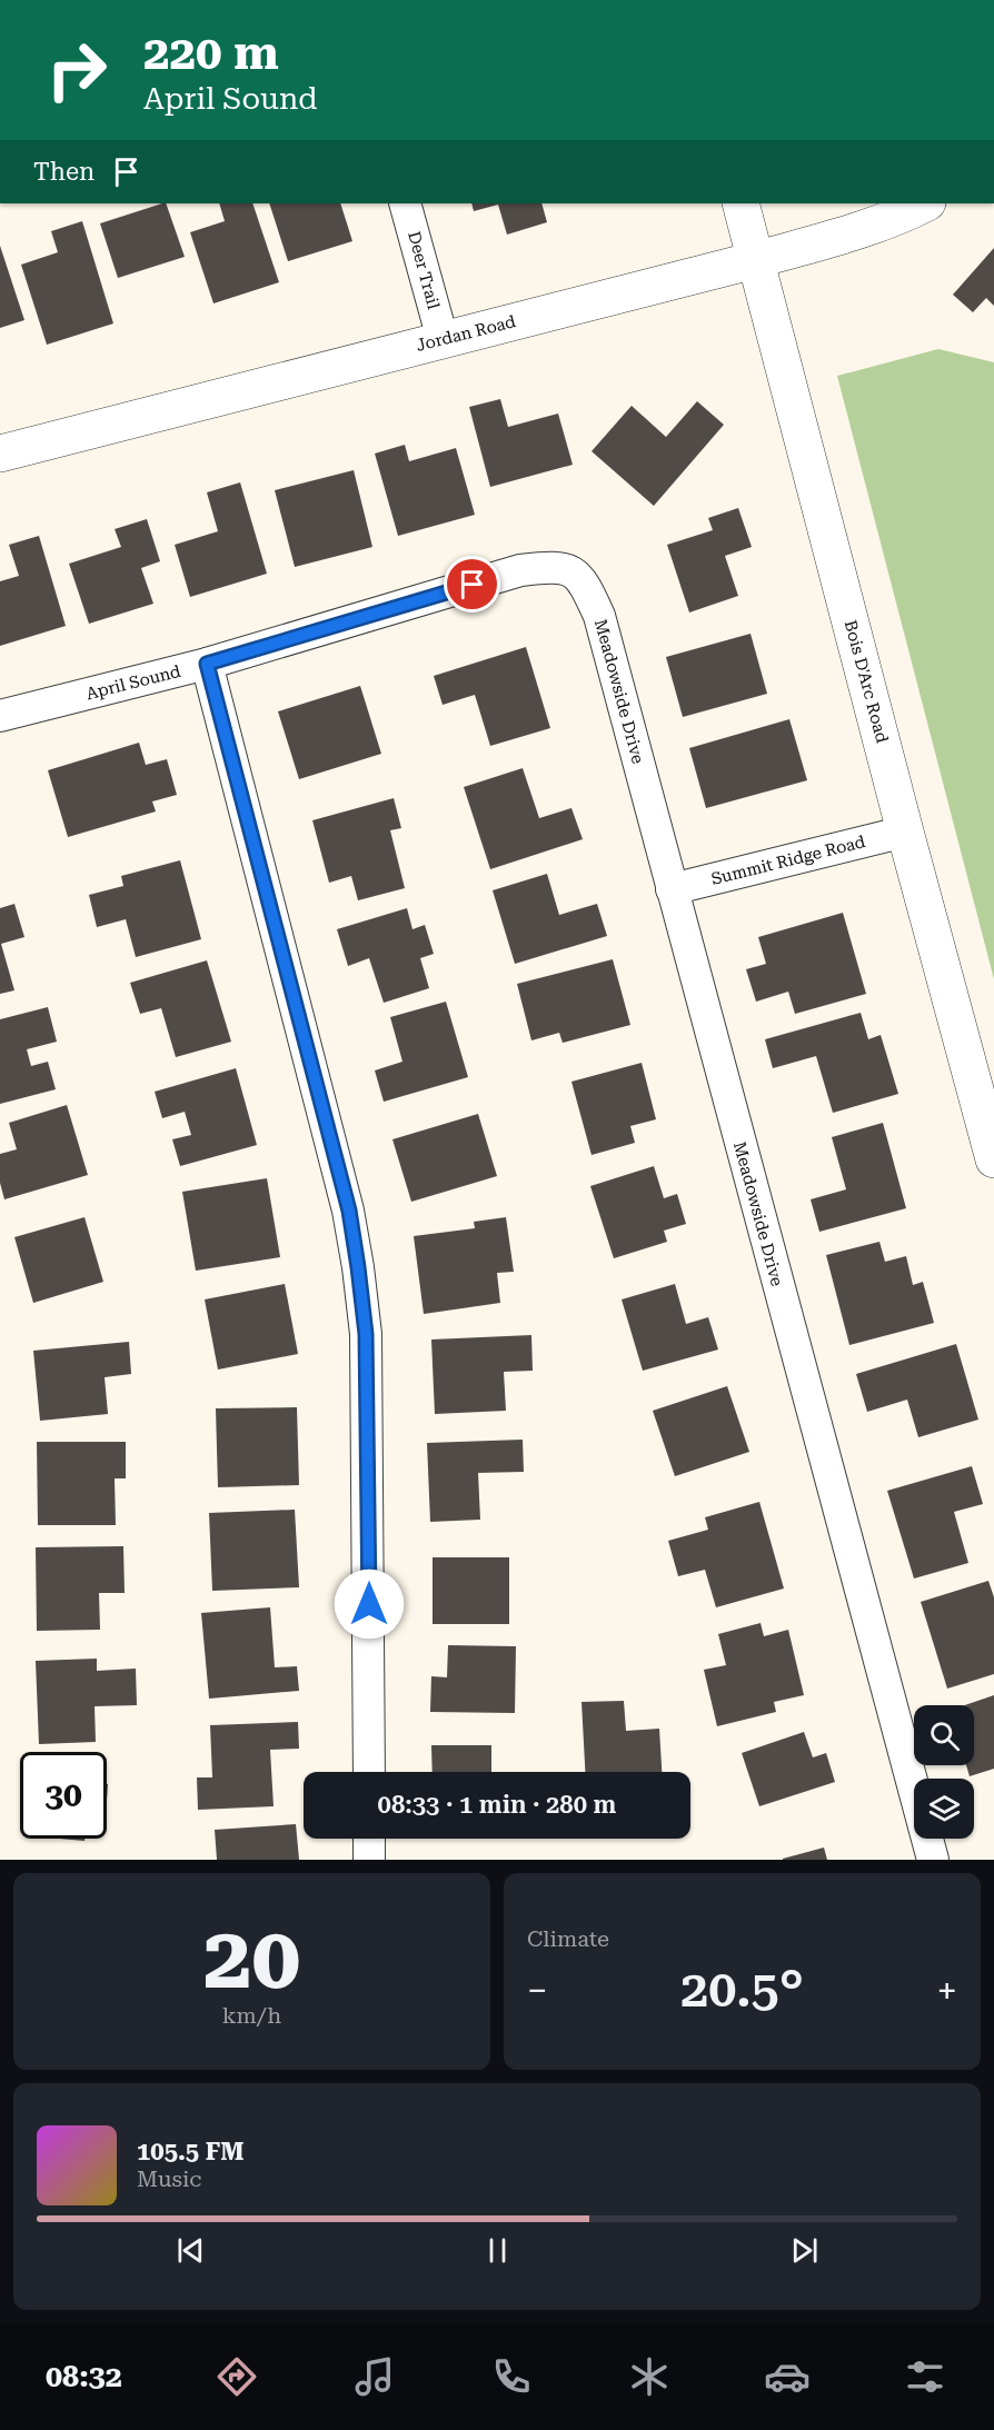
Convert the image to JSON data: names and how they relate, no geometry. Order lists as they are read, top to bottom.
{
  "streets": {
    "street": [
      "Deer Trail",
      "Jordan Road",
      "Bois D'Arc Road",
      "April Sound",
      "Meadowside Drive",
      "Summit Ridge Road"
    ]
  },
  "crossings": [
    ["Deer Trail", "Jordan Road"],
    ["Jordan Road", "Bois D'Arc Road"],
    ["Bois D'Arc Road", "Summit Ridge Road"],
    ["April Sound", "Meadowside Drive"],
    ["Meadowside Drive", "Summit Ridge Road"]
  ],
  "page": {
    "turn": ["220 m", "April Sound"],
    "then": "Then",
    "limit": "30",
    "trip": "08:33 · 1 min · 280 m",
    "tile": [
      ["20", "km/h"],
      "Climate"
    ],
    "heat": ["−", "20.5°", "+"],
    "song": ["105.5 FM", "Music"],
    "tabs": "08:32"
  }
}
